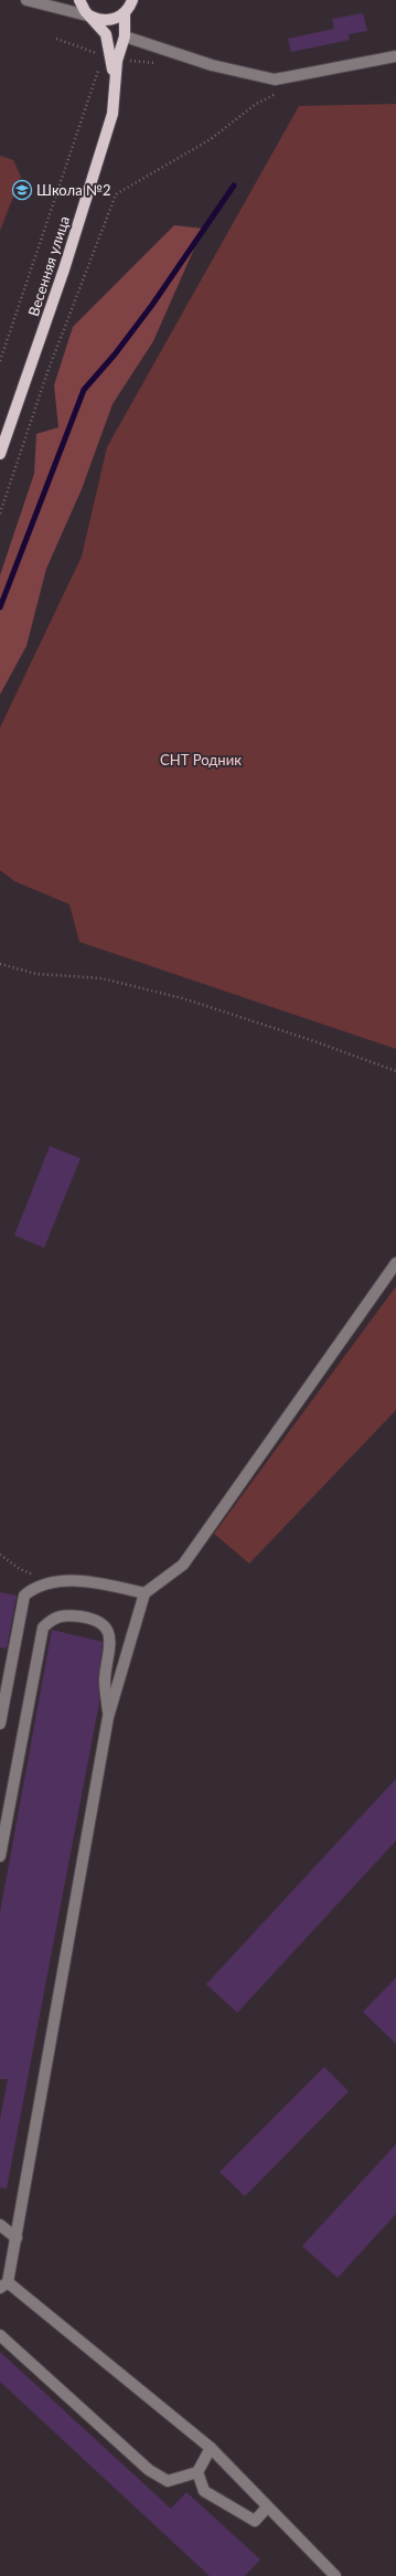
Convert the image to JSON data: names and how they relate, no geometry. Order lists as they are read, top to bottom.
{
  "streets": {
    "main road": ["Весенняя улица"]
  },
  "parks": ["СНТ Родник"],
  "places": {
    "school or university": ["Школа №2"]
  }
}
